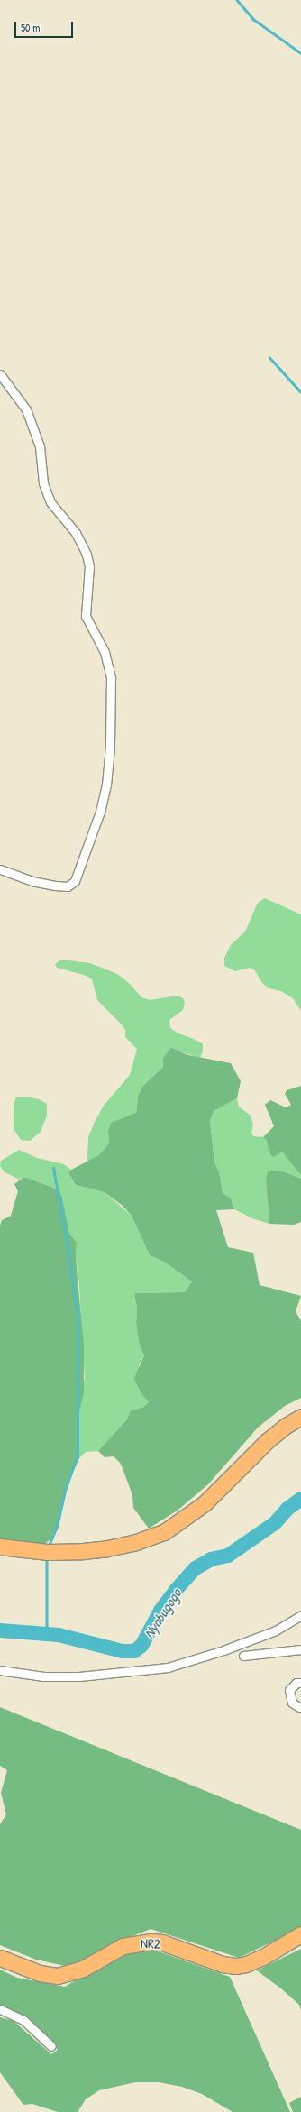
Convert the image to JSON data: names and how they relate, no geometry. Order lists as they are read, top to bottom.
{
  "streets": {
    "highway": ["NR2"]
  },
  "water": ["Nyabugogo"],
  "scale_bar": "50 m"
}
